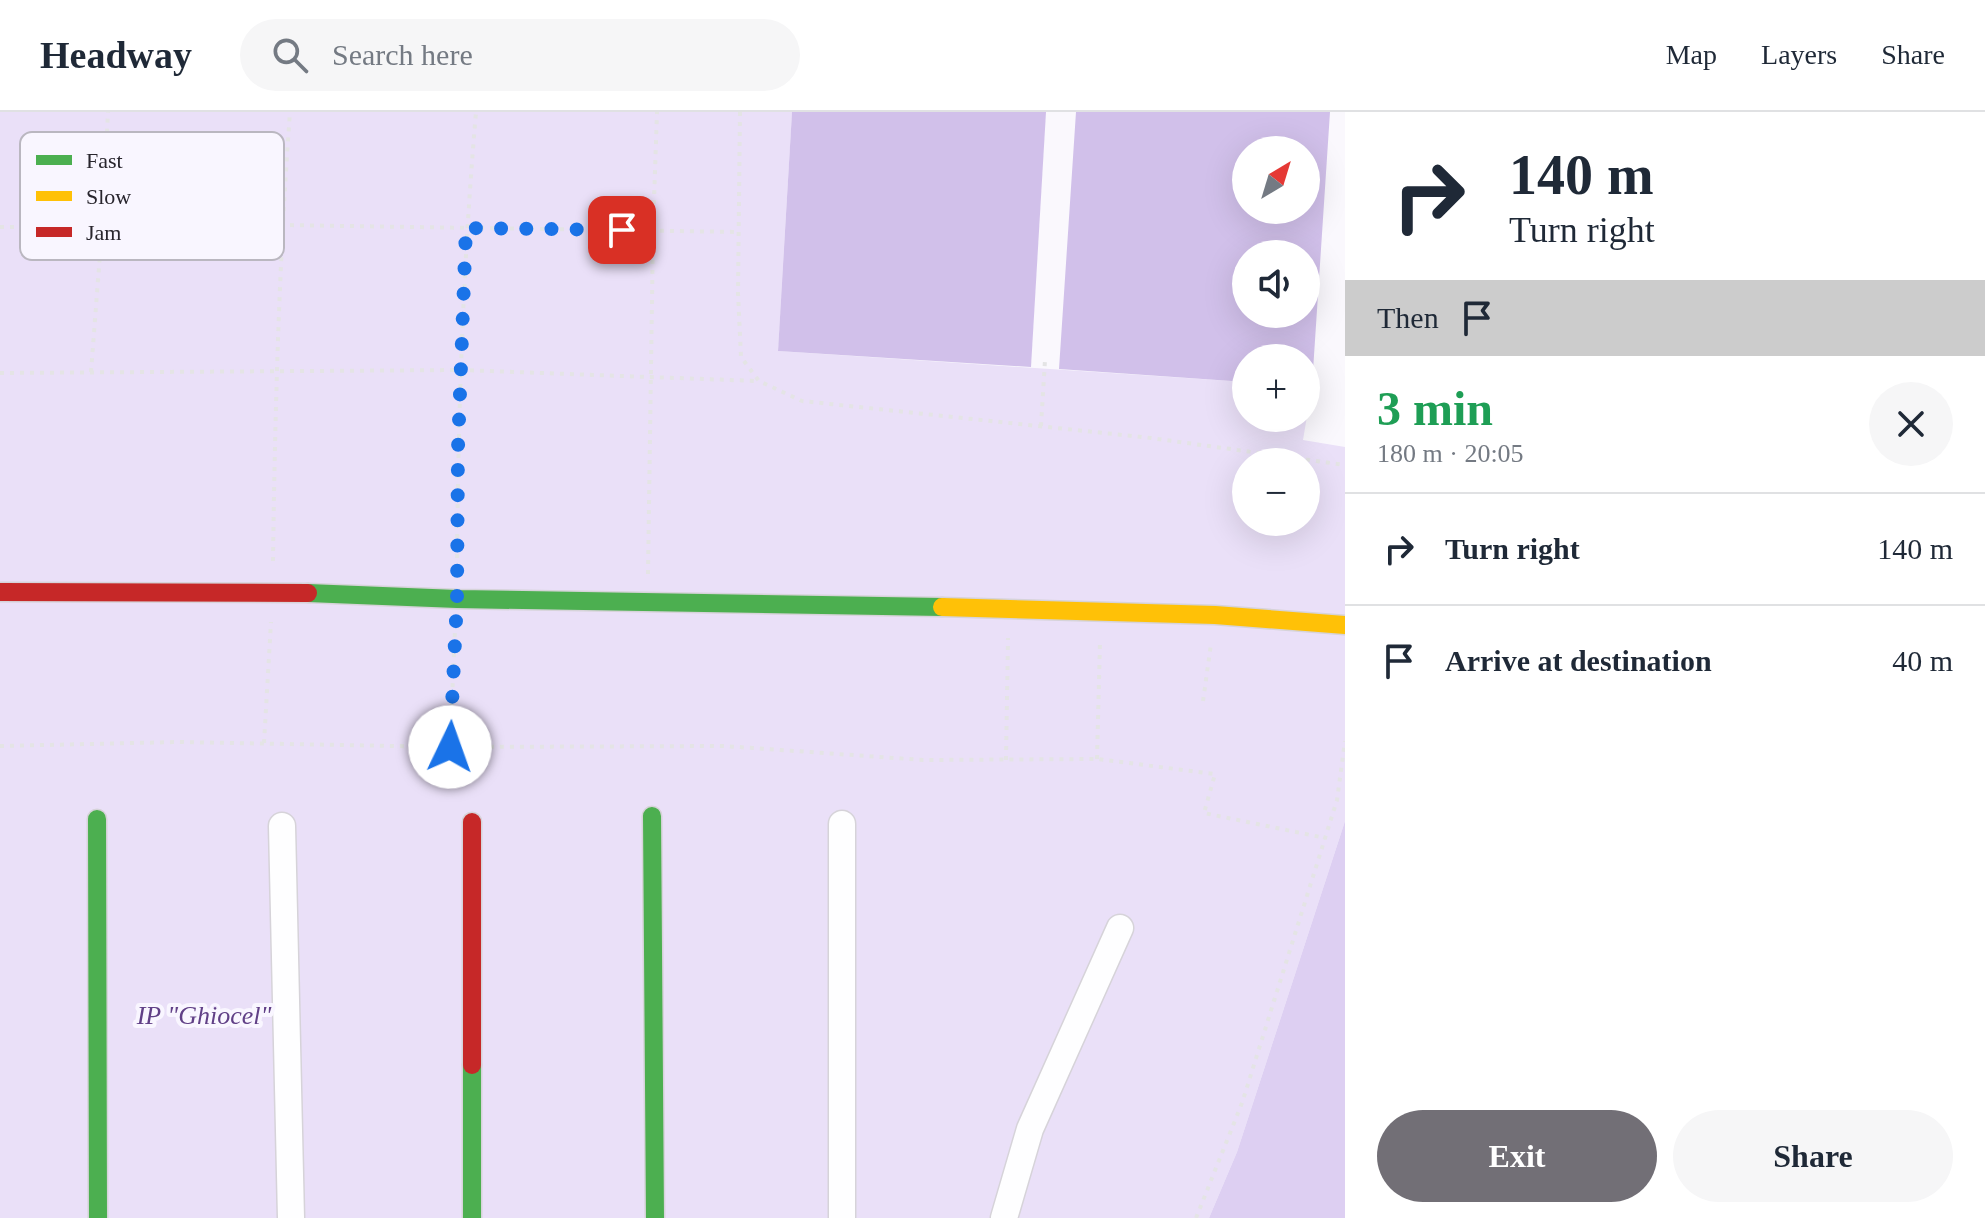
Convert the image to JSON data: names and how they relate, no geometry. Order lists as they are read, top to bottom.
{
  "parks": ["IP \"Ghiocel\""],
  "legend": ["Fast", "Slow", "Jam"],
  "north": "top right",
  "page": {
    "header": "Headway",
    "search": "Search here",
    "nav": ["Map", "Layers", "Share"],
    "turn": ["140 m", "Turn right"],
    "map_buttons": ["+", "−"],
    "then": "Then",
    "heading": ["3 min", "180 m · 20:05"],
    "list": [
      {
        "name": "Turn right",
        "value": "140 m"
      },
      {
        "name": "Arrive at destination",
        "value": "40 m"
      }
    ],
    "buttons": ["Exit", "Share"]
  }
}
